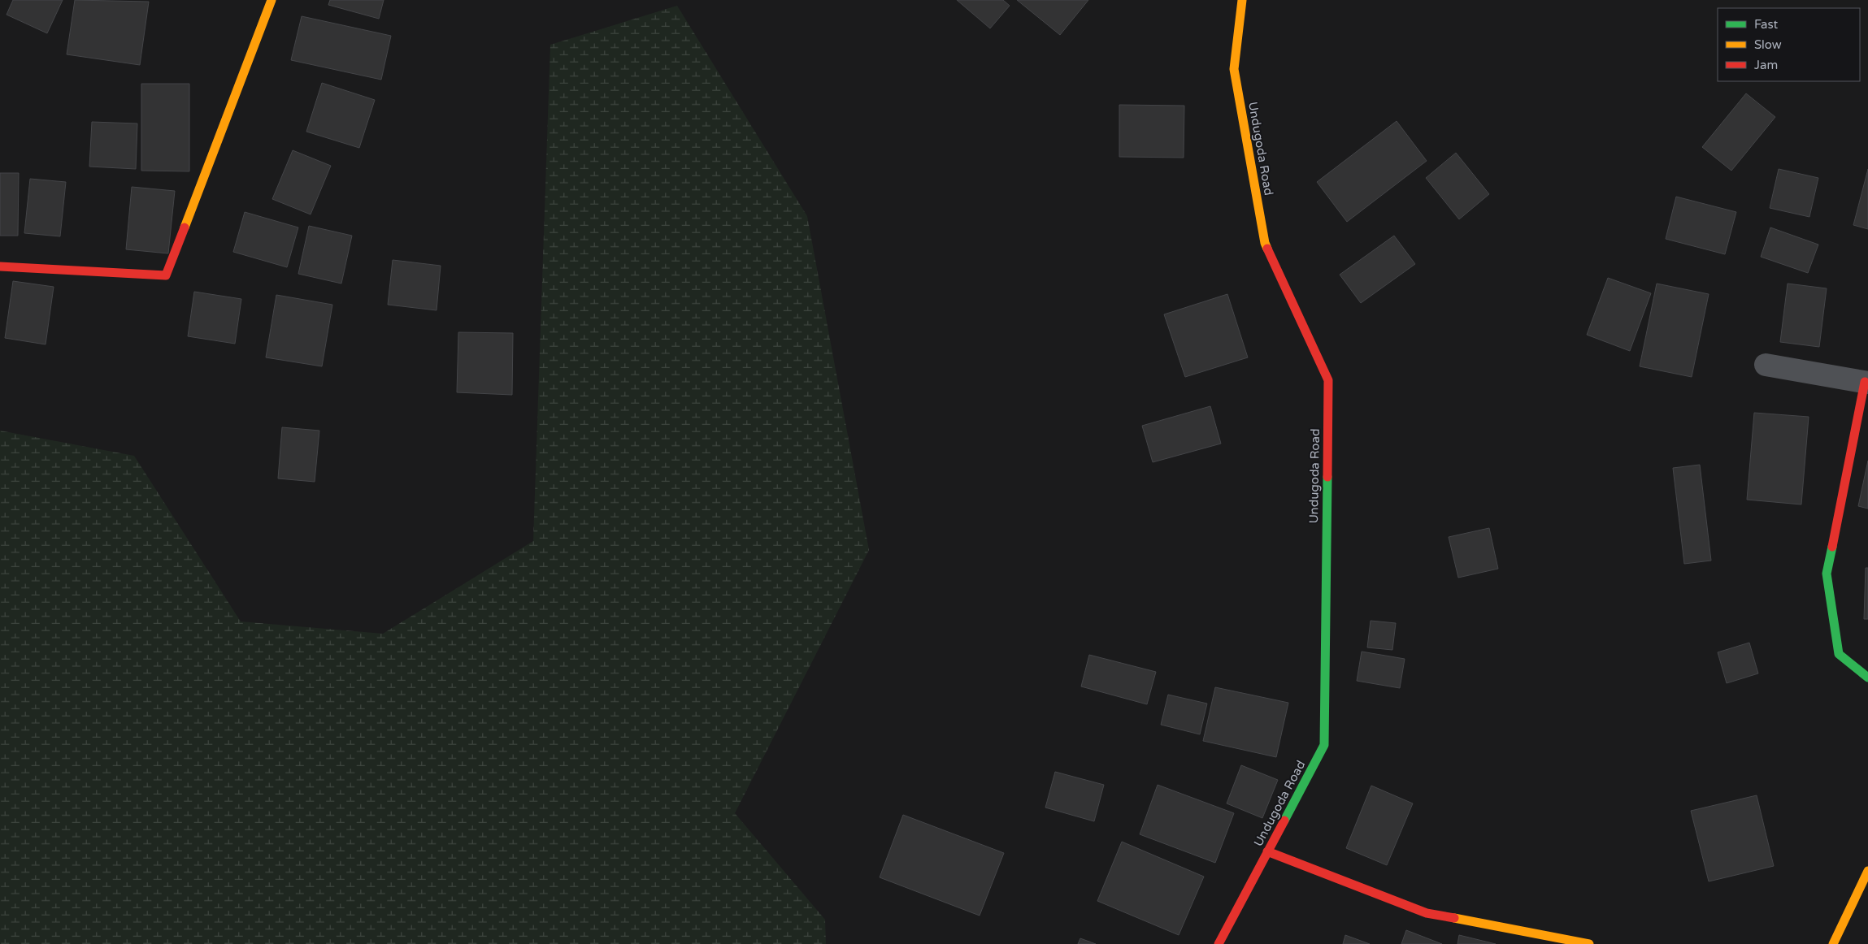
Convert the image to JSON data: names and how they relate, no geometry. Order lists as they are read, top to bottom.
{
  "streets": {
    "street": ["Undugoda Road"]
  },
  "legend": ["Fast", "Slow", "Jam"]
}
